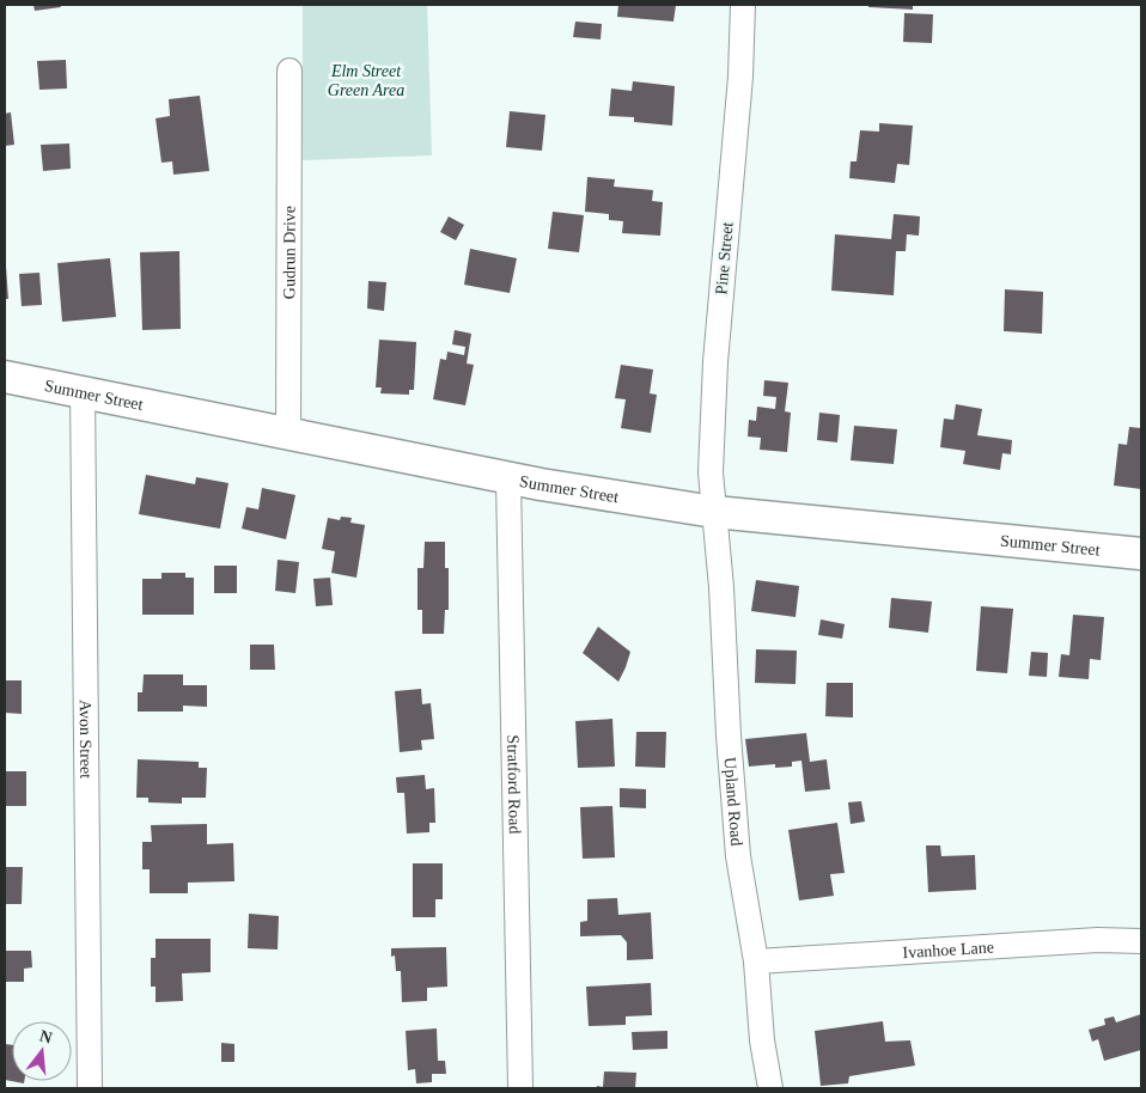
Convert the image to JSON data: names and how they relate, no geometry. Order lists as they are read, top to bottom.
{
  "streets": {
    "street": [
      "Gudrun Drive",
      "Pine Street",
      "Summer Street",
      "Avon Street",
      "Stratford Road",
      "Upland Road",
      "Ivanhoe Lane"
    ]
  },
  "crossings": [
    ["Gudrun Drive", "Summer Street"],
    ["Pine Street", "Summer Street"],
    ["Pine Street", "Upland Road"],
    ["Summer Street", "Avon Street"],
    ["Summer Street", "Stratford Road"],
    ["Summer Street", "Upland Road"],
    ["Upland Road", "Ivanhoe Lane"]
  ],
  "parks": ["Elm Street Green Area"],
  "north": "top"
}
